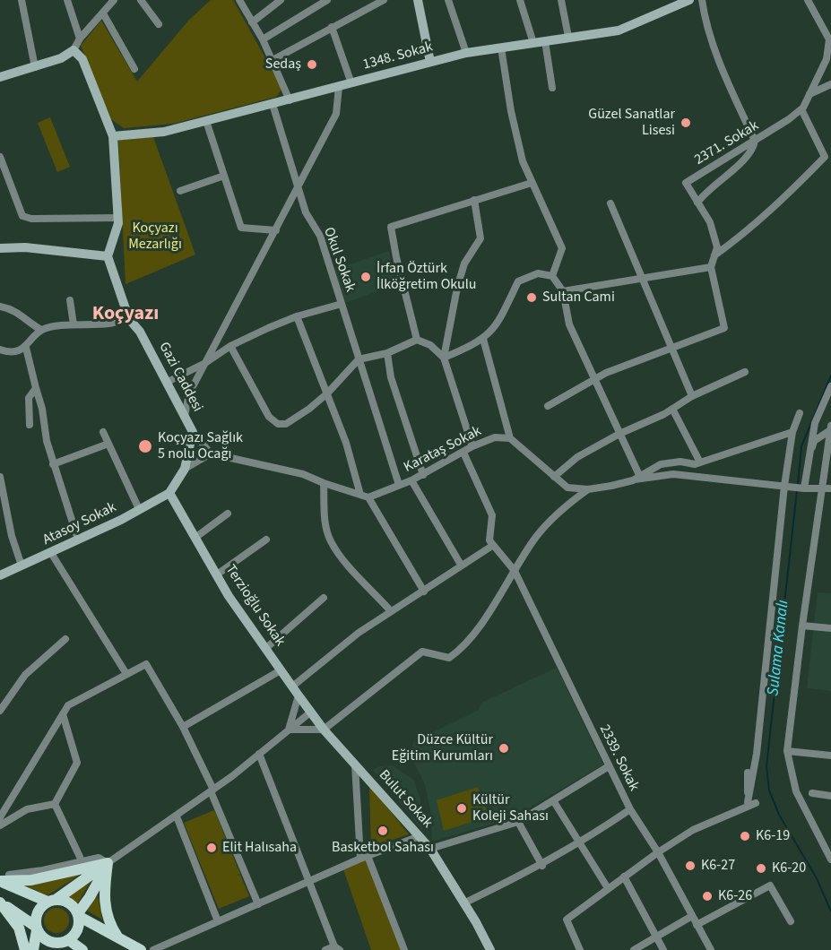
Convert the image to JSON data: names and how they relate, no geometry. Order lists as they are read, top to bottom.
{
  "streets": {
    "street": [
      "1348. Sokak",
      "2371. Sokak",
      "Okul Sokak",
      "Gazi Caddesi",
      "Karataş Sokak",
      "Atasoy Sokak",
      "Terzioğlu Sokak",
      "2339. Sokak",
      "Bulut Sokak"
    ]
  },
  "crossings": [
    ["1348. Sokak", "Okul Sokak"],
    ["Okul Sokak", "Gazi Caddesi"],
    ["Gazi Caddesi", "Atasoy Sokak"],
    ["Gazi Caddesi", "Terzioğlu Sokak"],
    ["Atasoy Sokak", "Terzioğlu Sokak"],
    ["Terzioğlu Sokak", "Bulut Sokak"]
  ],
  "districts": ["Koçyazı"],
  "water": ["Sulama Kanalı"],
  "parks": ["Koçyazı Mezarlığı"],
  "places": [
    "Sedaş",
    "Güzel Sanatlar Lisesi",
    "İrfan Öztürk İlköğretim Okulu",
    "Sultan Cami",
    "Koçyazı Sağlık 5 nolu Ocağı",
    "Düzce Kültür Eğitim Kurumları",
    "Kültür Koleji Sahası",
    "Basketbol Sahası",
    "K6-19",
    "Elit Halısaha",
    "K6-27",
    "K6-20",
    "K6-26"
  ]
}
